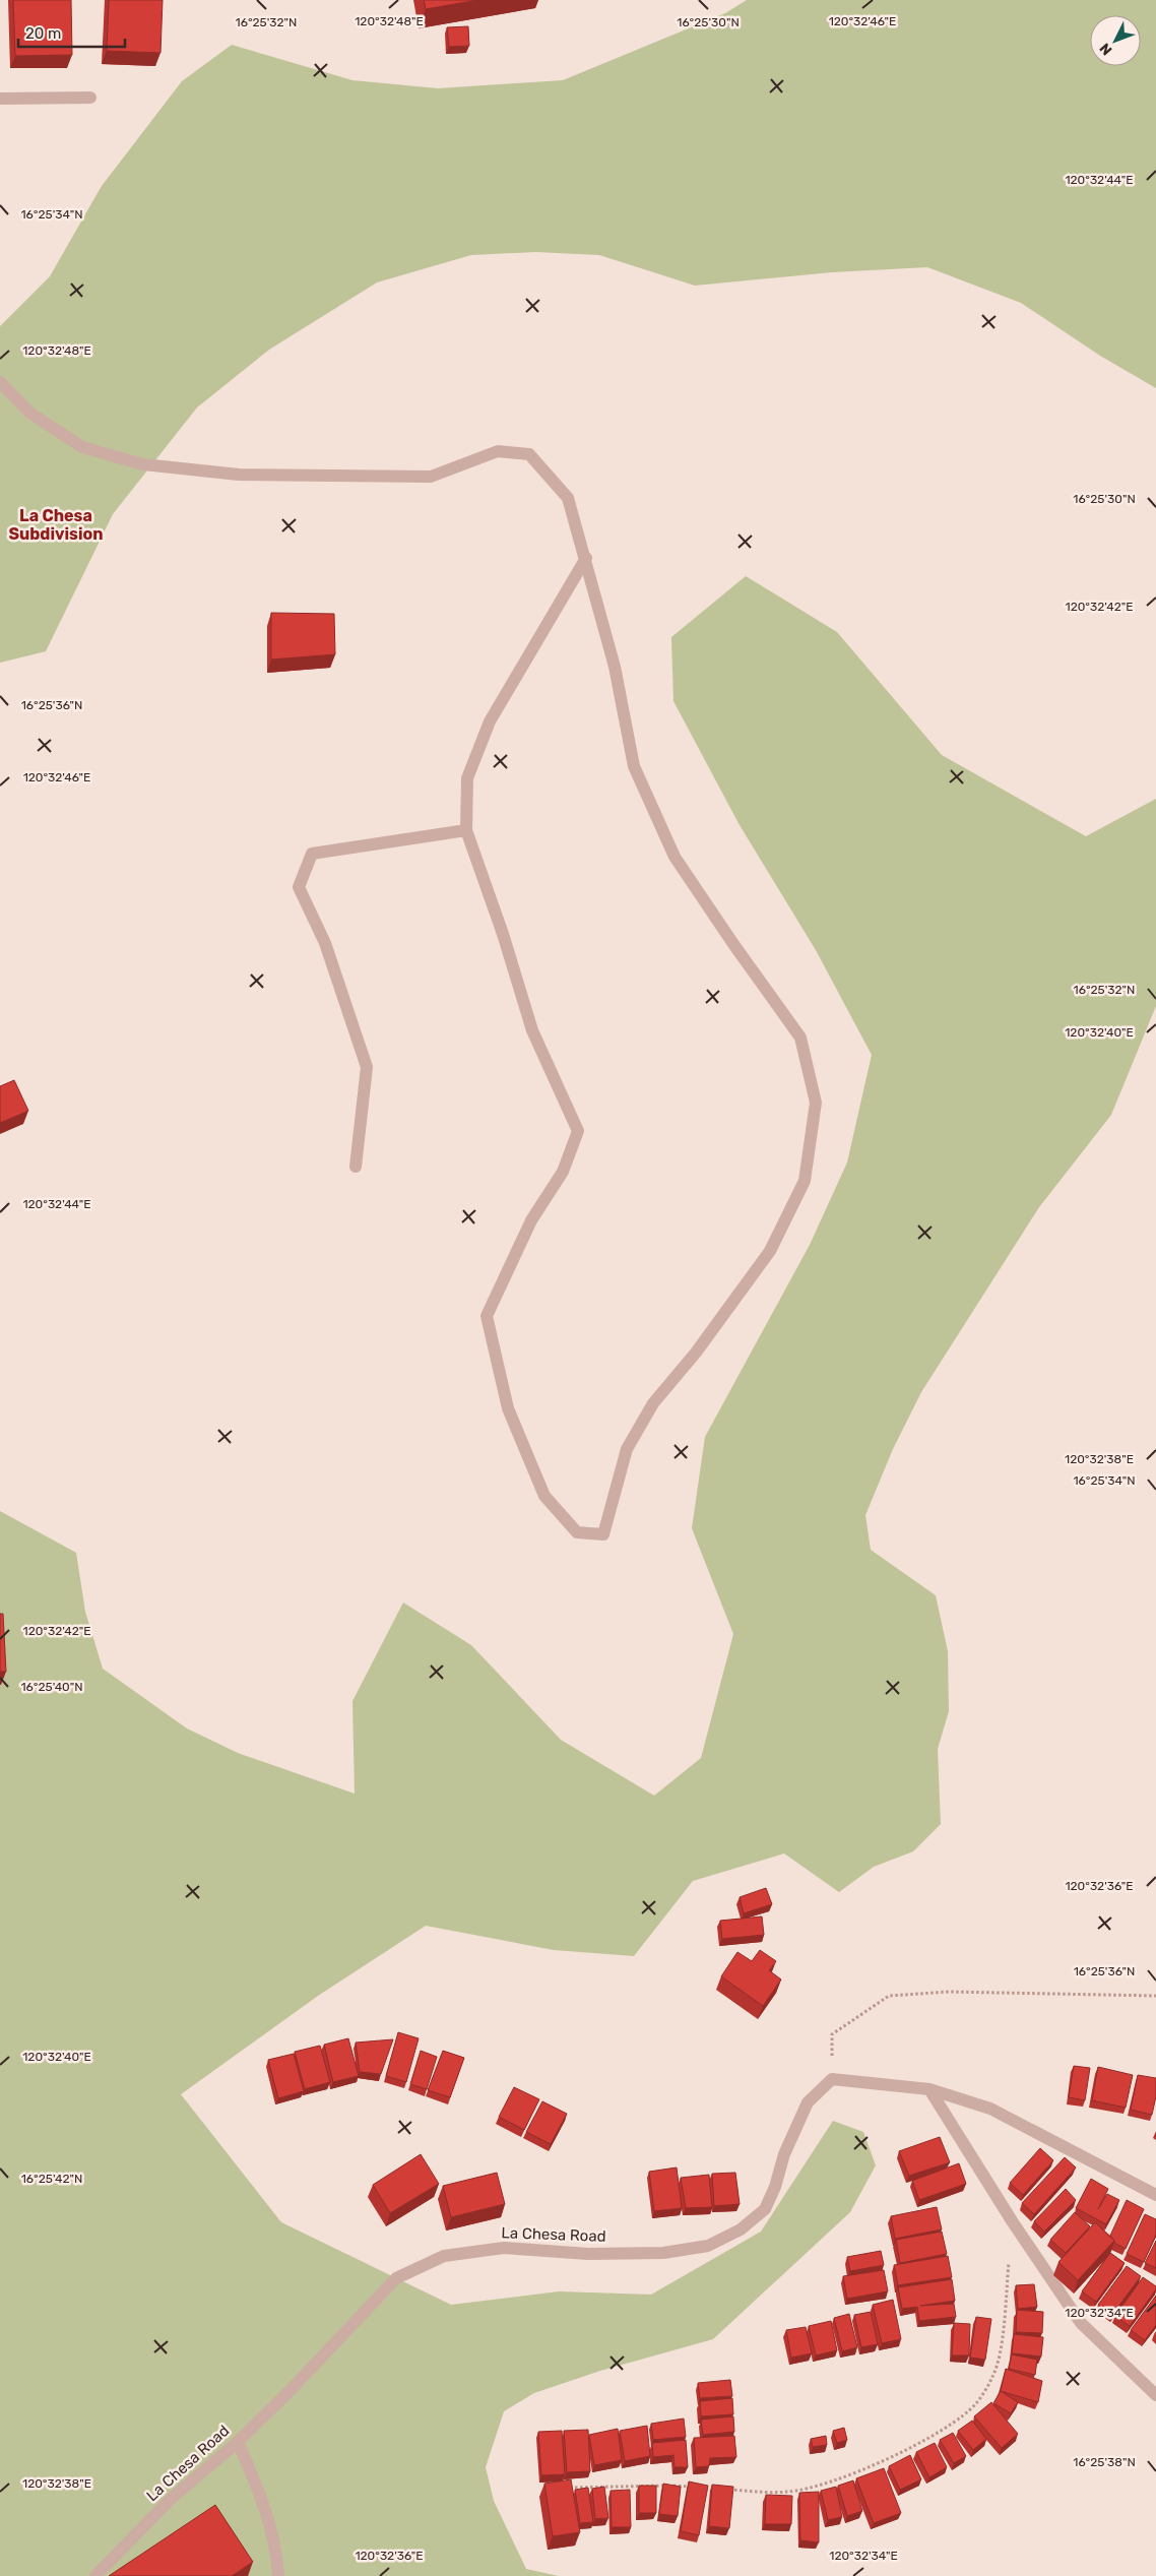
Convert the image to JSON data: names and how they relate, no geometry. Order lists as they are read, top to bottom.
{
  "streets": {
    "street": ["La Chesa Road"]
  },
  "districts": ["La Chesa Subdivision"],
  "scale_bar": "20 m",
  "north": "bottom left",
  "coordinates": [
    "120°32'48\"E",
    "120°32'46\"E",
    "16°25'32\"N",
    "16°25'30\"N",
    "120°32'44\"E",
    "16°25'34\"N",
    "120°32'42\"E",
    "16°25'36\"N",
    "120°32'40\"E",
    "120°32'38\"E",
    "16°25'40\"N",
    "120°32'36\"E",
    "16°25'42\"N",
    "120°32'34\"E",
    "16°25'38\"N"
  ]
}
